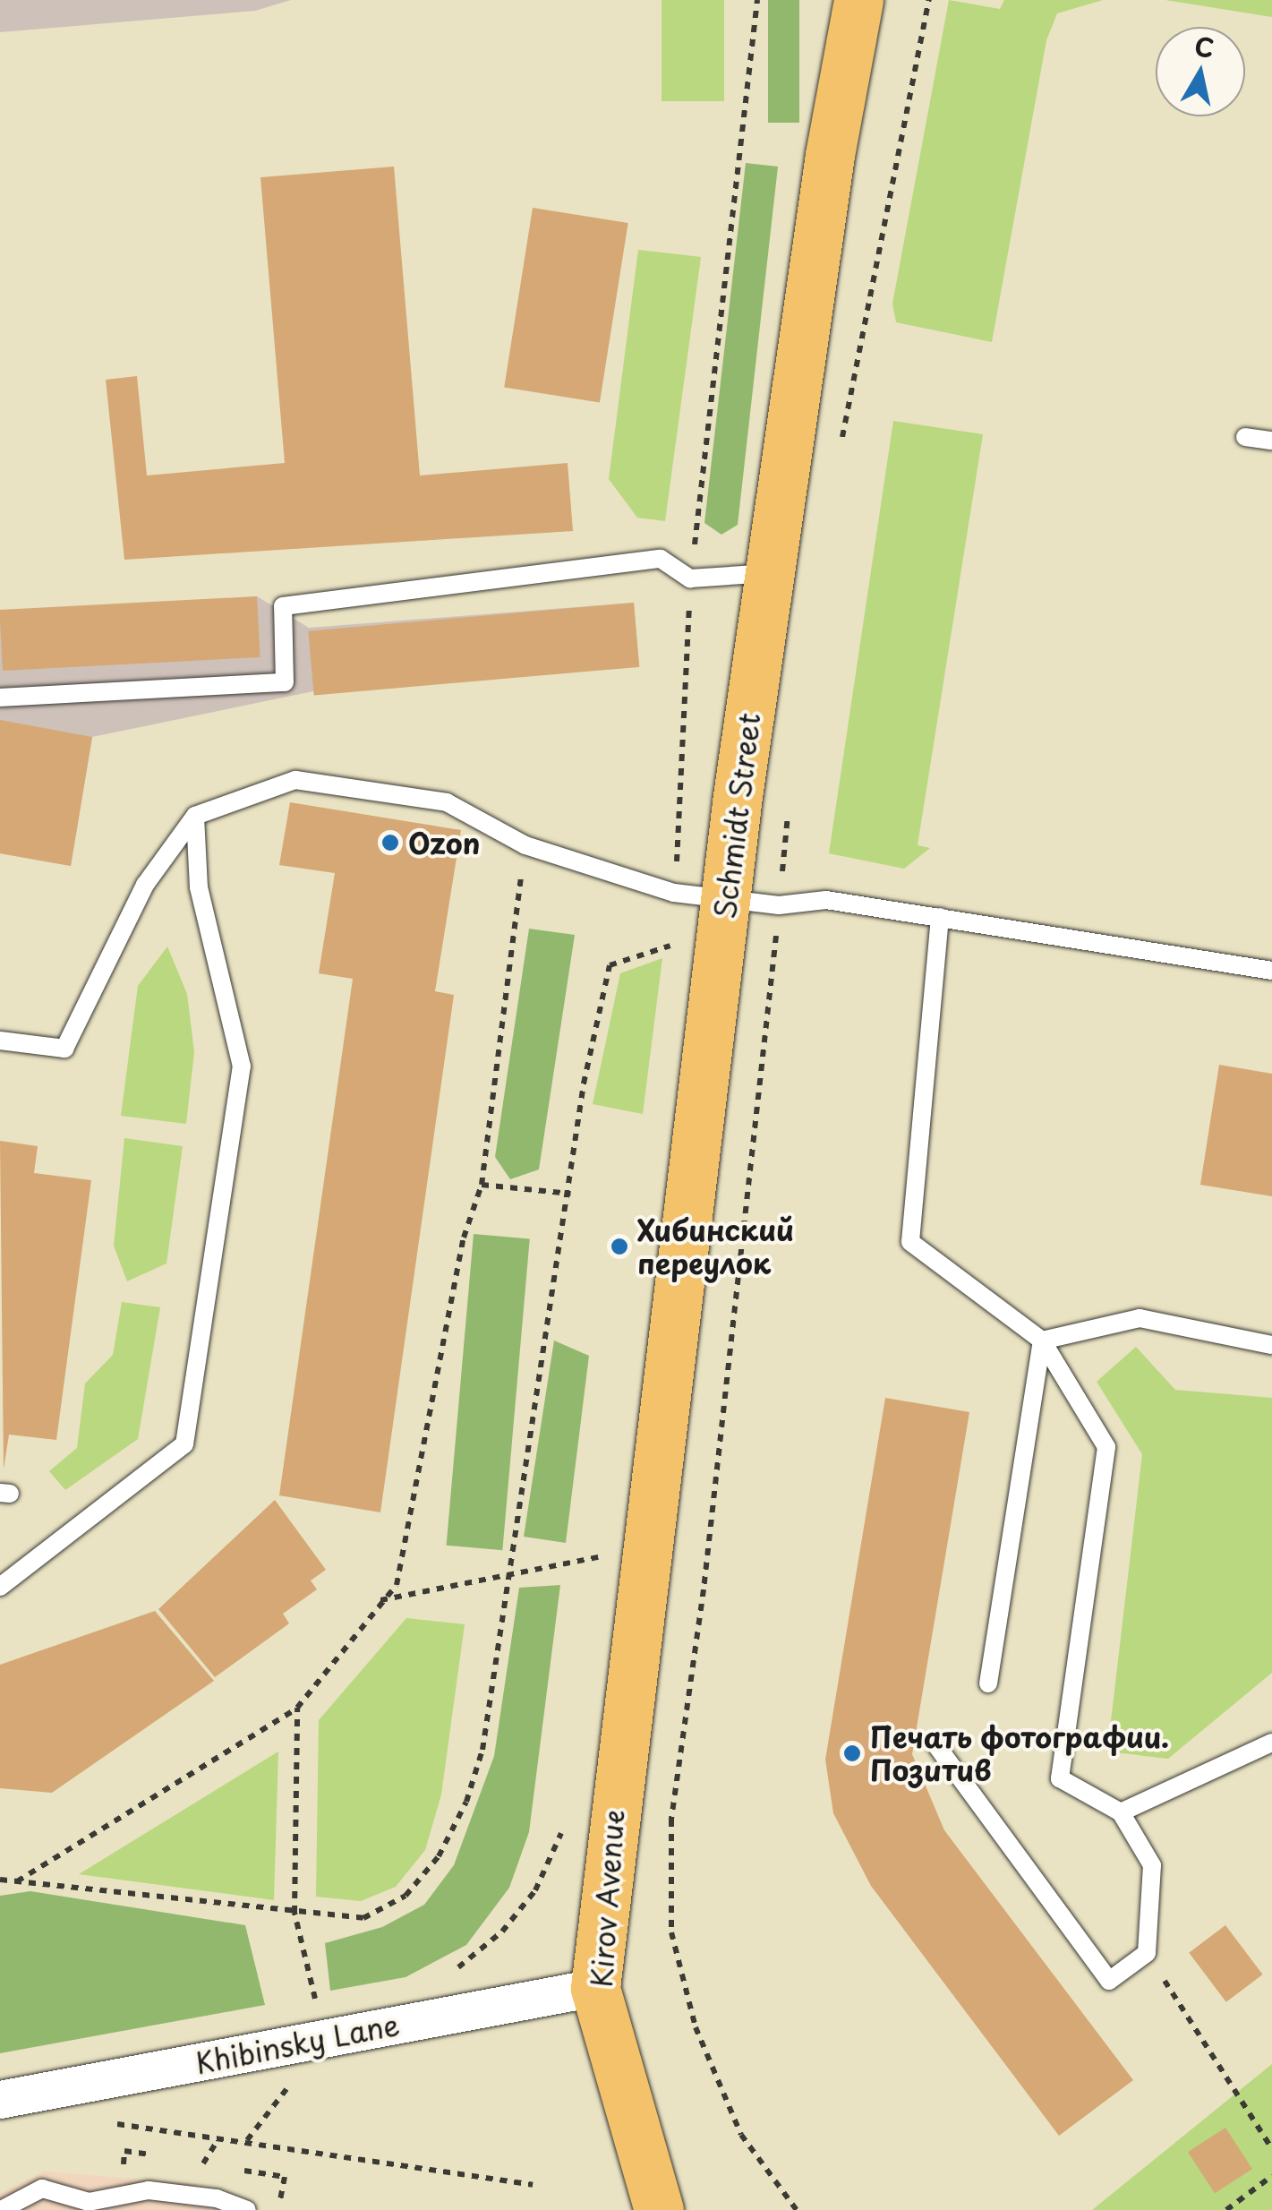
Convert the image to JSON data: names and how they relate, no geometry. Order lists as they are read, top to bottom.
{
  "streets": {
    "main road": ["Schmidt Street", "Kirov Avenue"],
    "street": ["Khibinsky Lane"]
  },
  "crossings": [
    ["Schmidt Street", "Kirov Avenue"],
    ["Kirov Avenue", "Khibinsky Lane"]
  ],
  "places": ["Ozon", "Хибинский переулок", "Печать фотографии. Позитив"],
  "north": "top"
}
